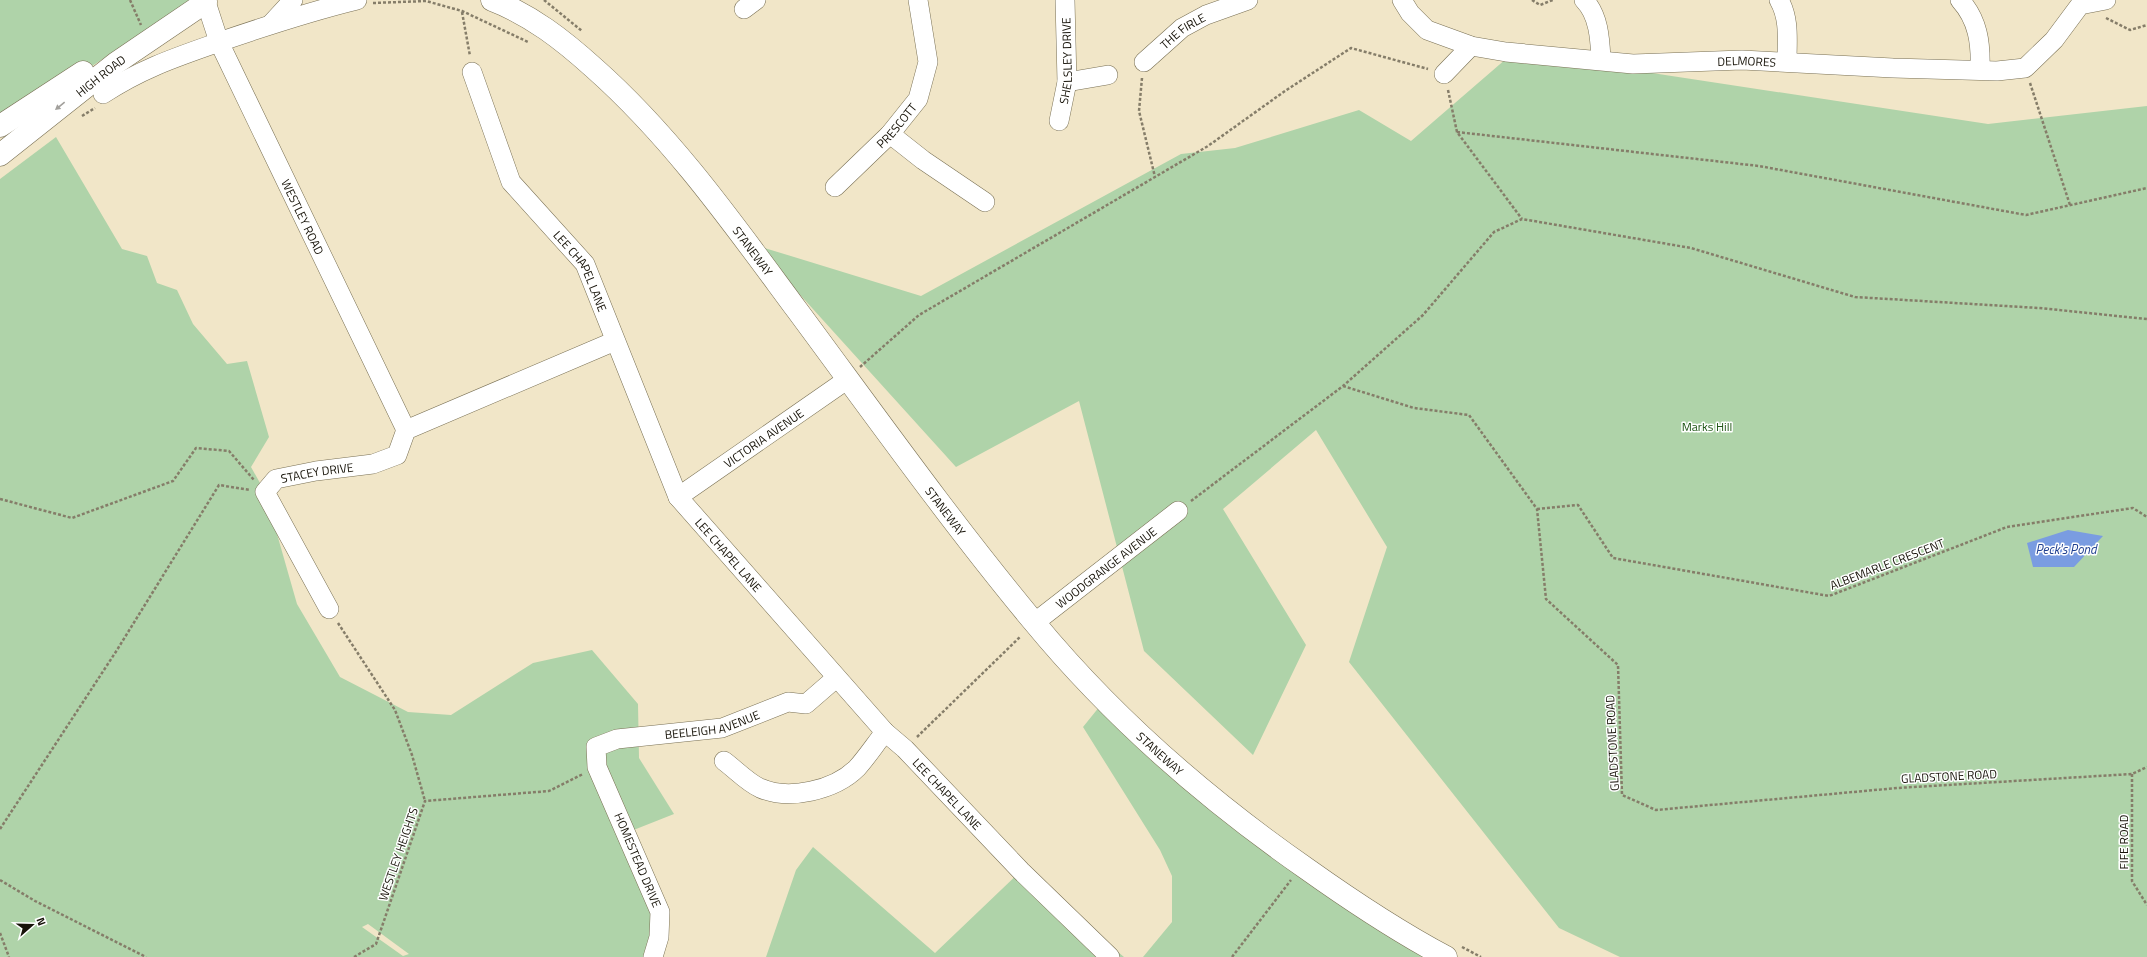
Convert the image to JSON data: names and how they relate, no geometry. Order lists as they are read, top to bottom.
{
  "streets": {
    "main road": ["HIGH ROAD", "STANEWAY"],
    "street": [
      "THE FIRLE",
      "SHELSLEY DRIVE",
      "DELMORES",
      "PRESCOTT",
      "WESTLEY ROAD",
      "LEE CHAPEL LANE",
      "VICTORIA AVENUE",
      "STACEY DRIVE",
      "WOODGRANGE AVENUE",
      "BEELEIGH AVENUE",
      "HOMESTEAD DRIVE"
    ],
    "path": [
      "ALBEMARLE CRESCENT",
      "GLADSTONE ROAD",
      "FIFE ROAD",
      "WESTLEY HEIGHTS"
    ]
  },
  "crossings": [
    ["HIGH ROAD", "WESTLEY ROAD"],
    ["WESTLEY ROAD", "STACEY DRIVE"],
    ["STANEWAY", "VICTORIA AVENUE"],
    ["STANEWAY", "WOODGRANGE AVENUE"],
    ["LEE CHAPEL LANE", "VICTORIA AVENUE"],
    ["LEE CHAPEL LANE", "BEELEIGH AVENUE"],
    ["ALBEMARLE CRESCENT", "GLADSTONE ROAD"],
    ["BEELEIGH AVENUE", "WESTLEY HEIGHTS"],
    ["BEELEIGH AVENUE", "HOMESTEAD DRIVE"],
    ["GLADSTONE ROAD", "FIFE ROAD"],
    ["WESTLEY HEIGHTS", "HOMESTEAD DRIVE"]
  ],
  "water": ["Peck's Pond"],
  "parks": ["Marks Hill"],
  "north": "right"
}
